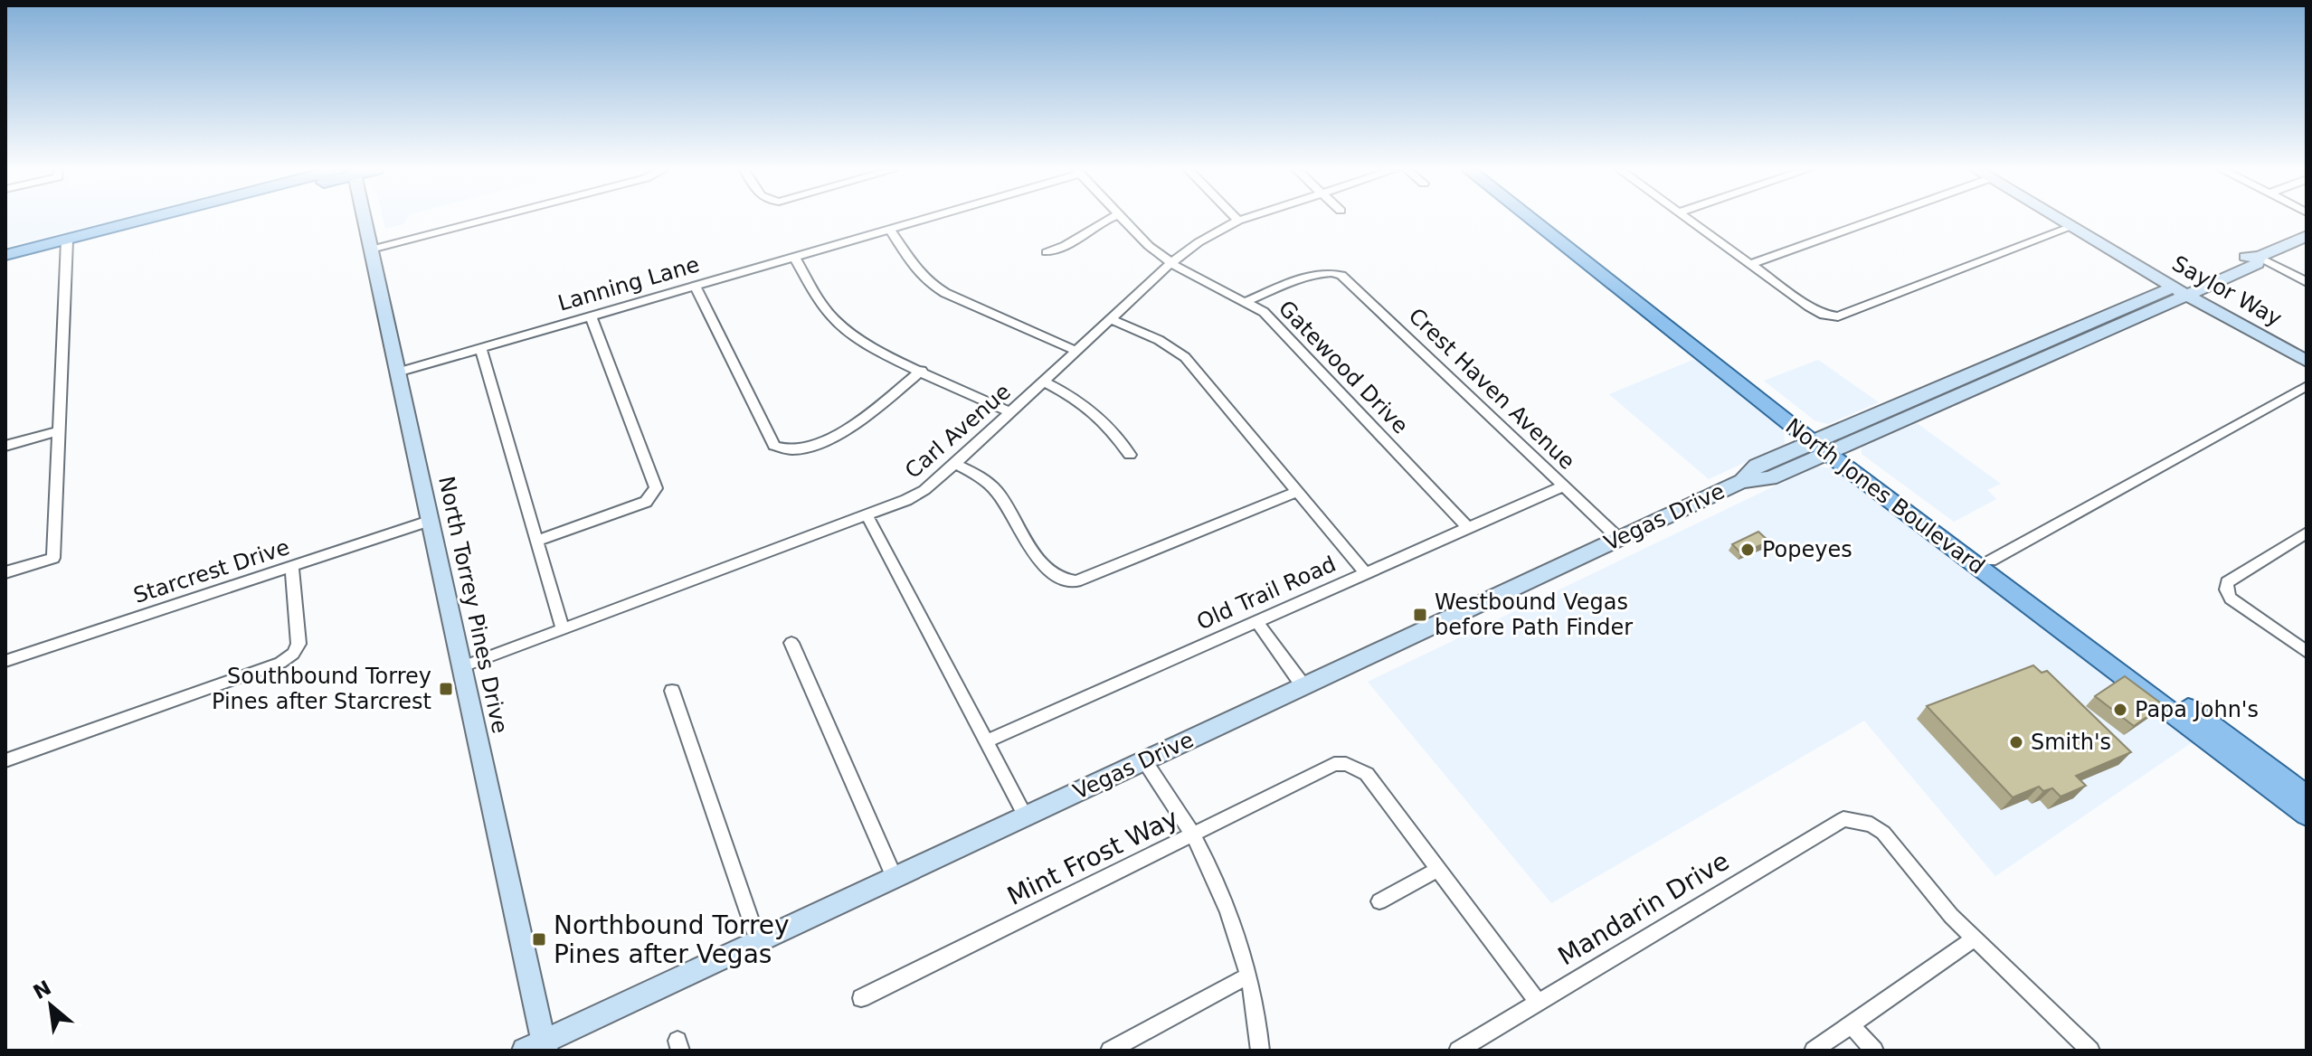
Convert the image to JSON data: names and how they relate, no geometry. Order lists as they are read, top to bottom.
{
  "streets": {
    "main road": [
      "Saylor Way",
      "North Jones Boulevard",
      "Vegas Drive",
      "North Torrey Pines Drive"
    ],
    "street": [
      "Lanning Lane",
      "Gatewood Drive",
      "Crest Haven Avenue",
      "Carl Avenue",
      "Starcrest Drive",
      "Old Trail Road",
      "Mint Frost Way",
      "Mandarin Drive"
    ]
  },
  "crossings": [
    ["Lanning Lane", "North Torrey Pines Drive"],
    ["Saylor Way", "Vegas Drive"],
    ["Gatewood Drive", "Crest Haven Avenue"],
    ["Gatewood Drive", "Carl Avenue"],
    ["Gatewood Drive", "Old Trail Road"],
    ["Crest Haven Avenue", "Vegas Drive"],
    ["Crest Haven Avenue", "Old Trail Road"],
    ["Carl Avenue", "North Torrey Pines Drive"],
    ["North Jones Boulevard", "Vegas Drive"],
    ["Vegas Drive", "North Torrey Pines Drive"],
    ["Starcrest Drive", "North Torrey Pines Drive"]
  ],
  "places": {
    "other": ["Popeyes", "Papa John's", "Smith's"],
    "transit": ["Westbound Vegas before Path Finder", "Southbound Torrey Pines after Starcrest", "Northbound Torrey Pines after Vegas"]
  },
  "north": "top left"
}
